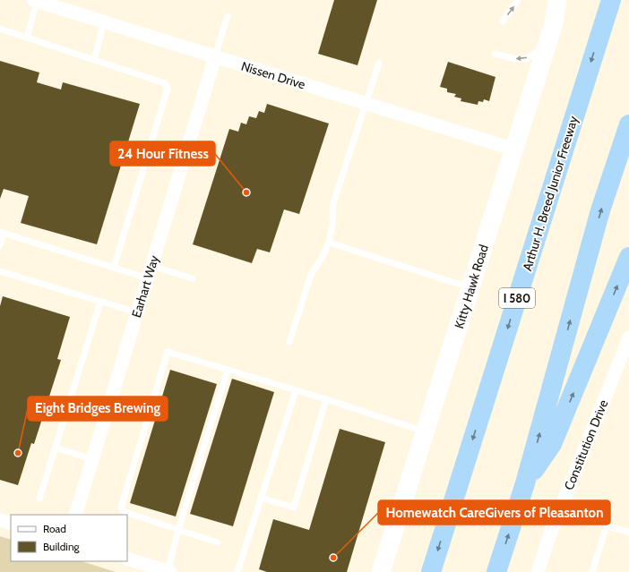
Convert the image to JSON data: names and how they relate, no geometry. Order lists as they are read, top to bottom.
{
  "streets": {
    "highway": ["Arthur H. Breed Junior Freeway", "I 580"],
    "street": [
      "Nissen Drive",
      "Earhart Way",
      "Kitty Hawk Road",
      "Constitution Drive"
    ]
  },
  "crossings": [
    ["Nissen Drive", "Earhart Way"],
    ["Nissen Drive", "Kitty Hawk Road"]
  ],
  "places": ["24 Hour Fitness", "Eight Bridges Brewing", "Homewatch CareGivers of Pleasanton"],
  "legend": ["Road", "Building"]
}
